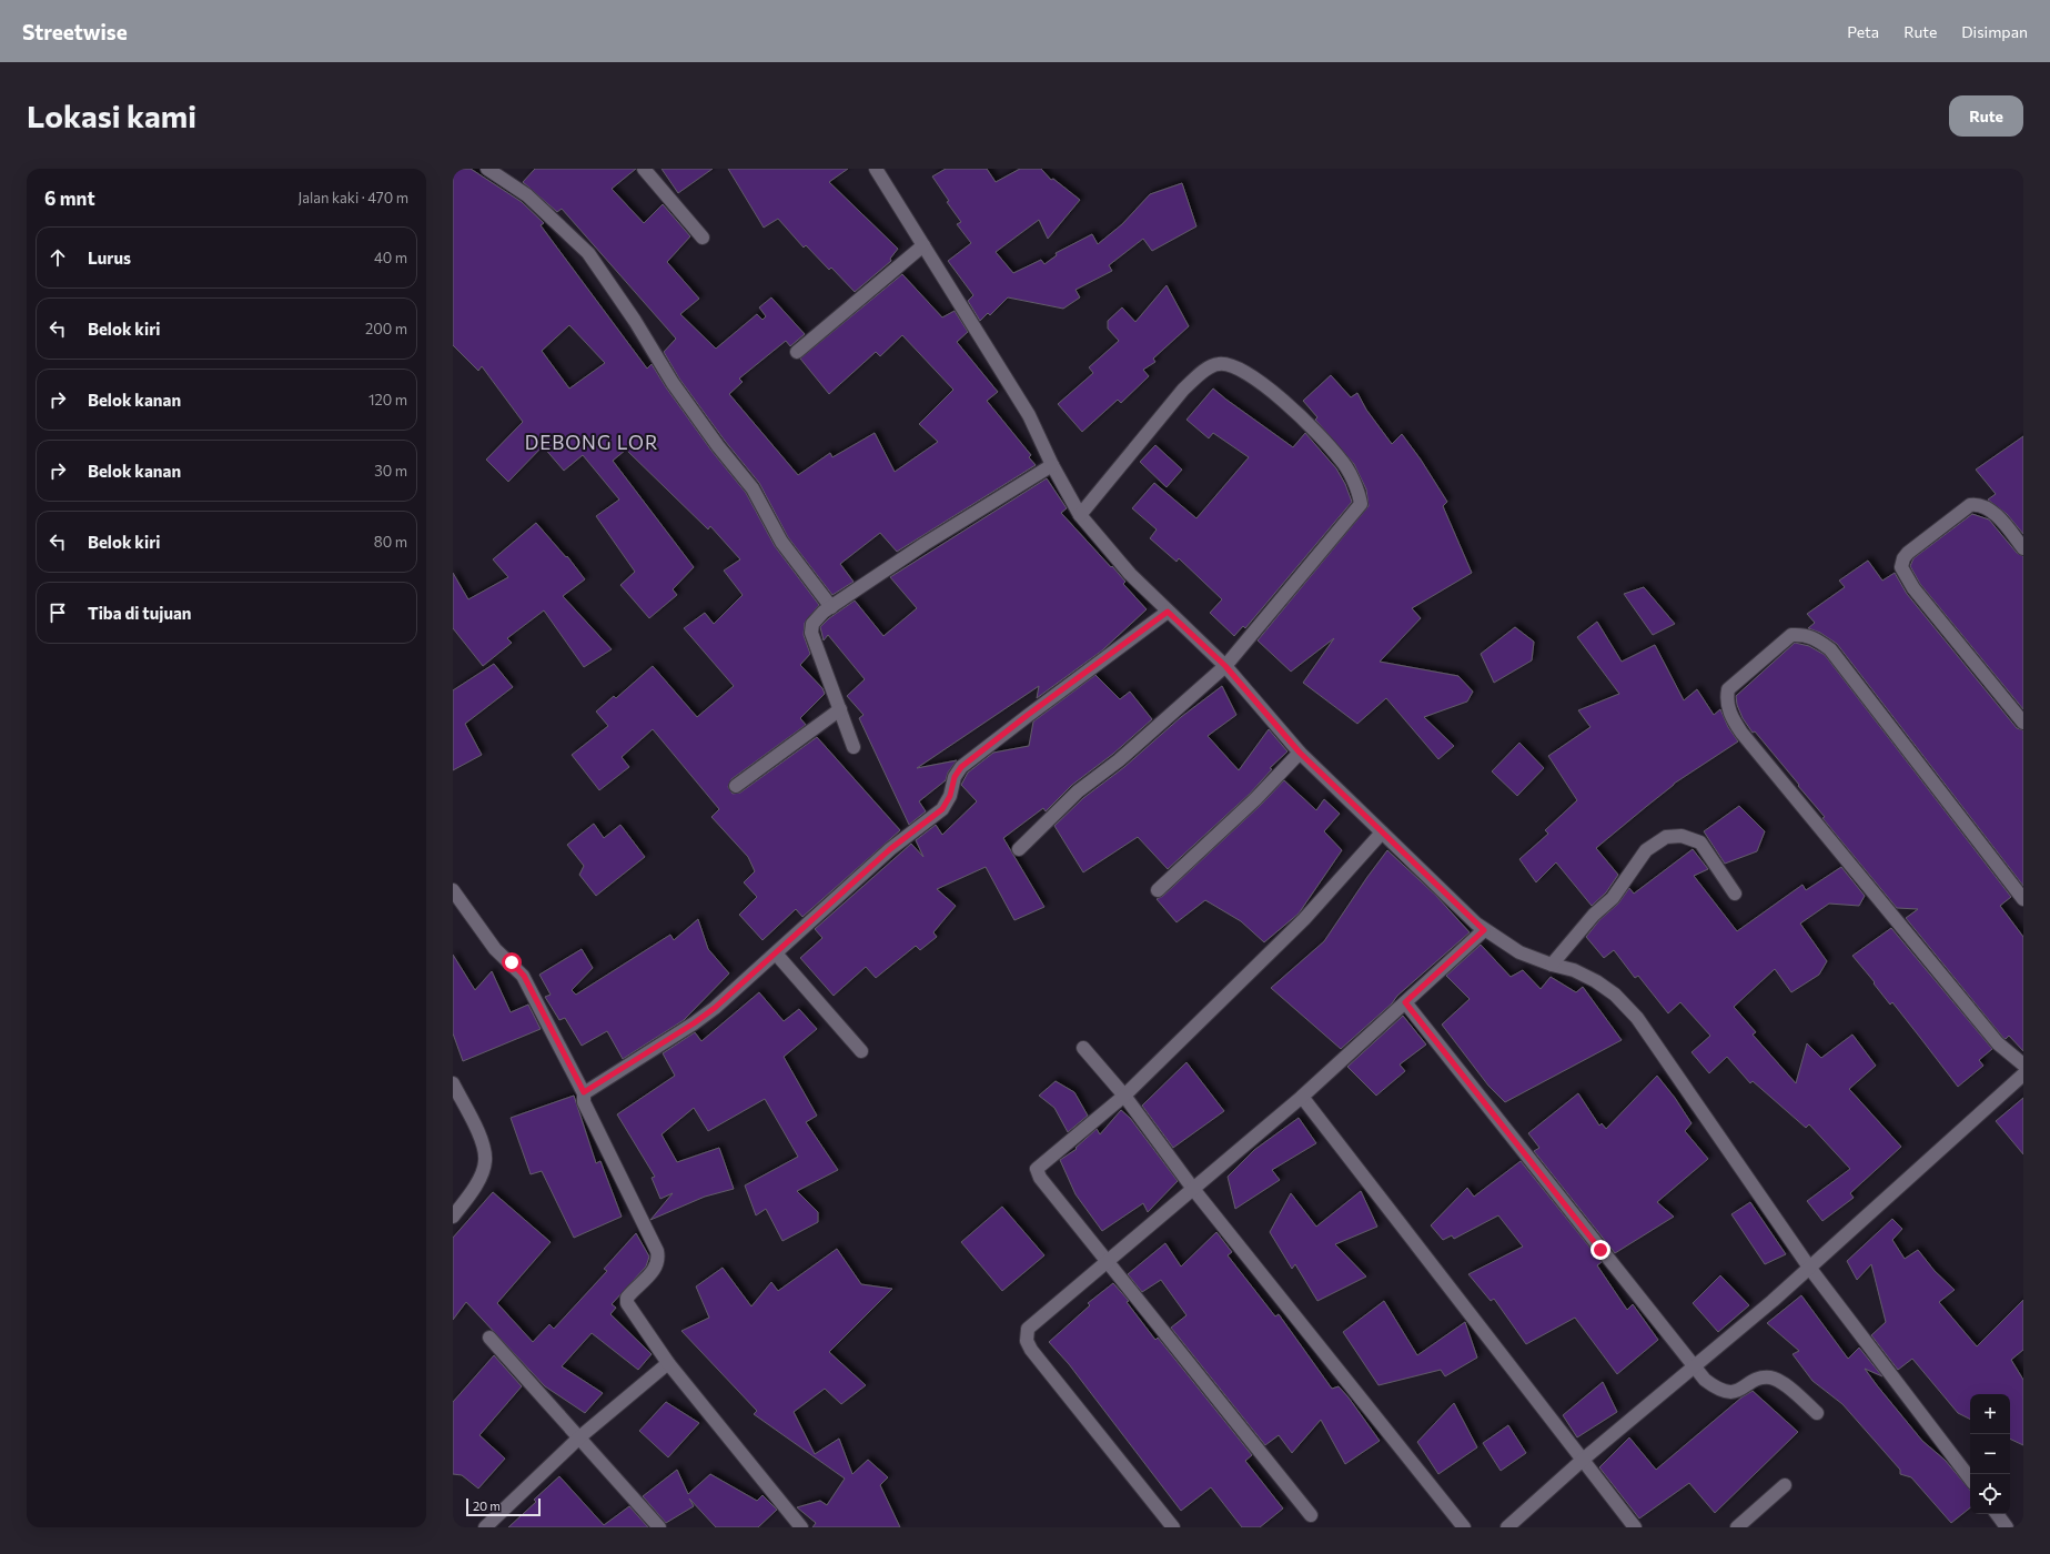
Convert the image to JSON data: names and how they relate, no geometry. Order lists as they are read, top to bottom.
{
  "districts": ["DEBONG LOR"],
  "scale_bar": "20 m",
  "page": {
    "header": "Streetwise",
    "nav": ["Peta", "Rute", "Disimpan"],
    "buttons": "Rute",
    "title": "Lokasi kami",
    "heading": ["6 mnt", "Jalan kaki · 470 m"],
    "list": [
      ["Lurus", "40 m"],
      ["Belok kiri", "200 m"],
      ["Belok kanan", "120 m"],
      ["Belok kanan", "30 m"],
      ["Belok kiri", "80 m"],
      "Tiba di tujuan"
    ],
    "map_buttons": ["+", "−"],
    "scale": "20 m"
  }
}
